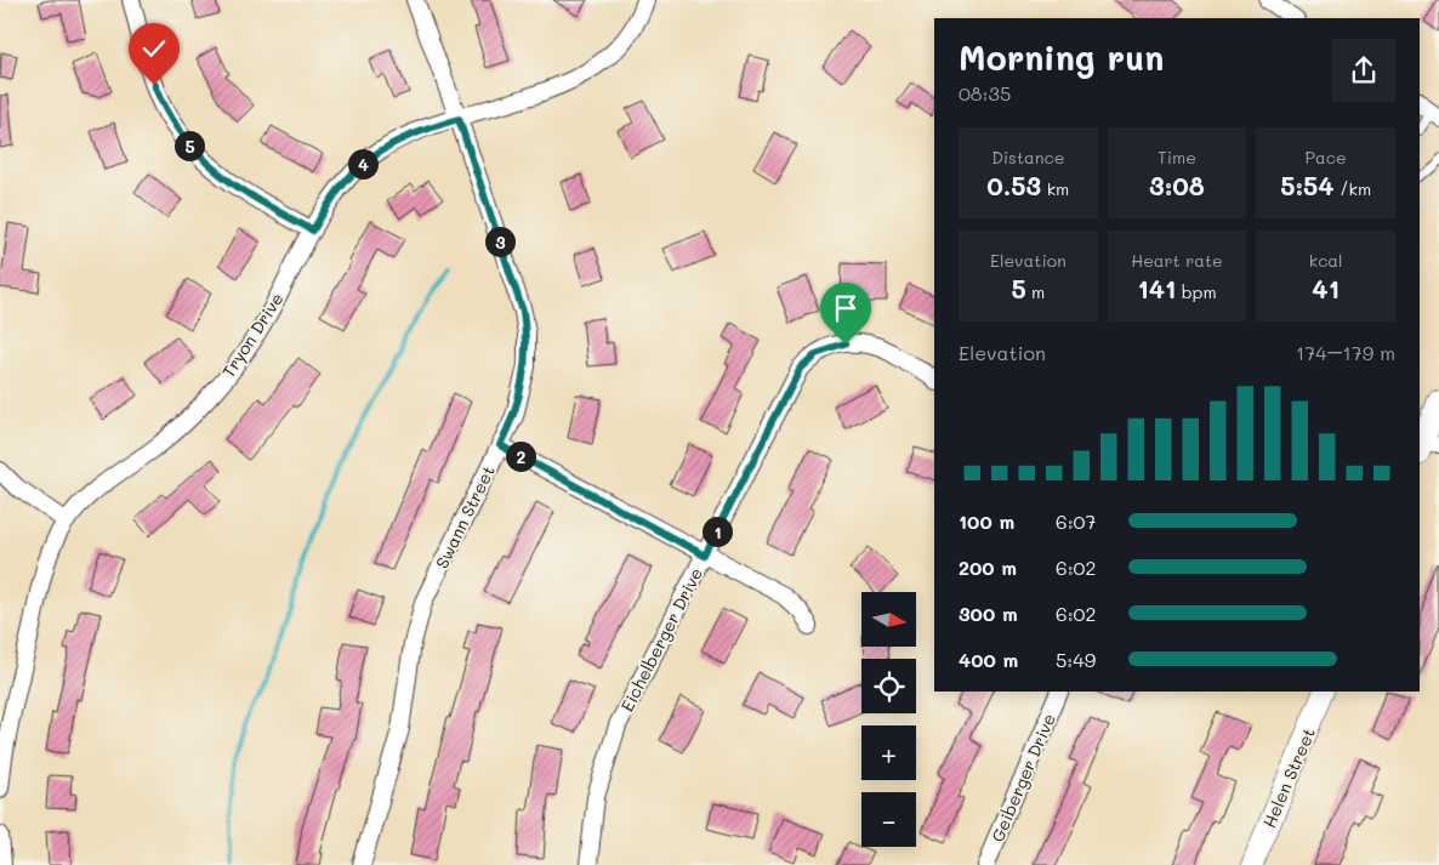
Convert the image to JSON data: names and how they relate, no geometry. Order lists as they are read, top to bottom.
{
  "streets": {
    "street": [
      "Tryon Drive",
      "Swann Street",
      "Eichelberger Drive",
      "Geiberger Drive",
      "Helen Street"
    ]
  },
  "crossings": [
    ["Tryon Drive", "Swann Street"]
  ],
  "north": "right",
  "page": {
    "heading": ["Morning run", "08:35"],
    "stats": [
      ["Distance", "0.53 km"],
      ["Time", "3:08"],
      ["Pace", "5:54 /km"],
      ["Elevation", "5 m"],
      ["Heart rate", "141 bpm"],
      ["kcal", "41"]
    ],
    "pins": [
      "5",
      "4",
      "3",
      "2",
      "1"
    ],
    "chart": ["Elevation", "174–179 m"],
    "list": [
      {
        "name": "100 m",
        "note": "6:07"
      },
      {
        "name": "200 m",
        "note": "6:02"
      },
      {
        "name": "300 m",
        "note": "6:02"
      },
      {
        "name": "400 m",
        "note": "5:49"
      }
    ],
    "map_buttons": ["+", "−"]
  }
}
